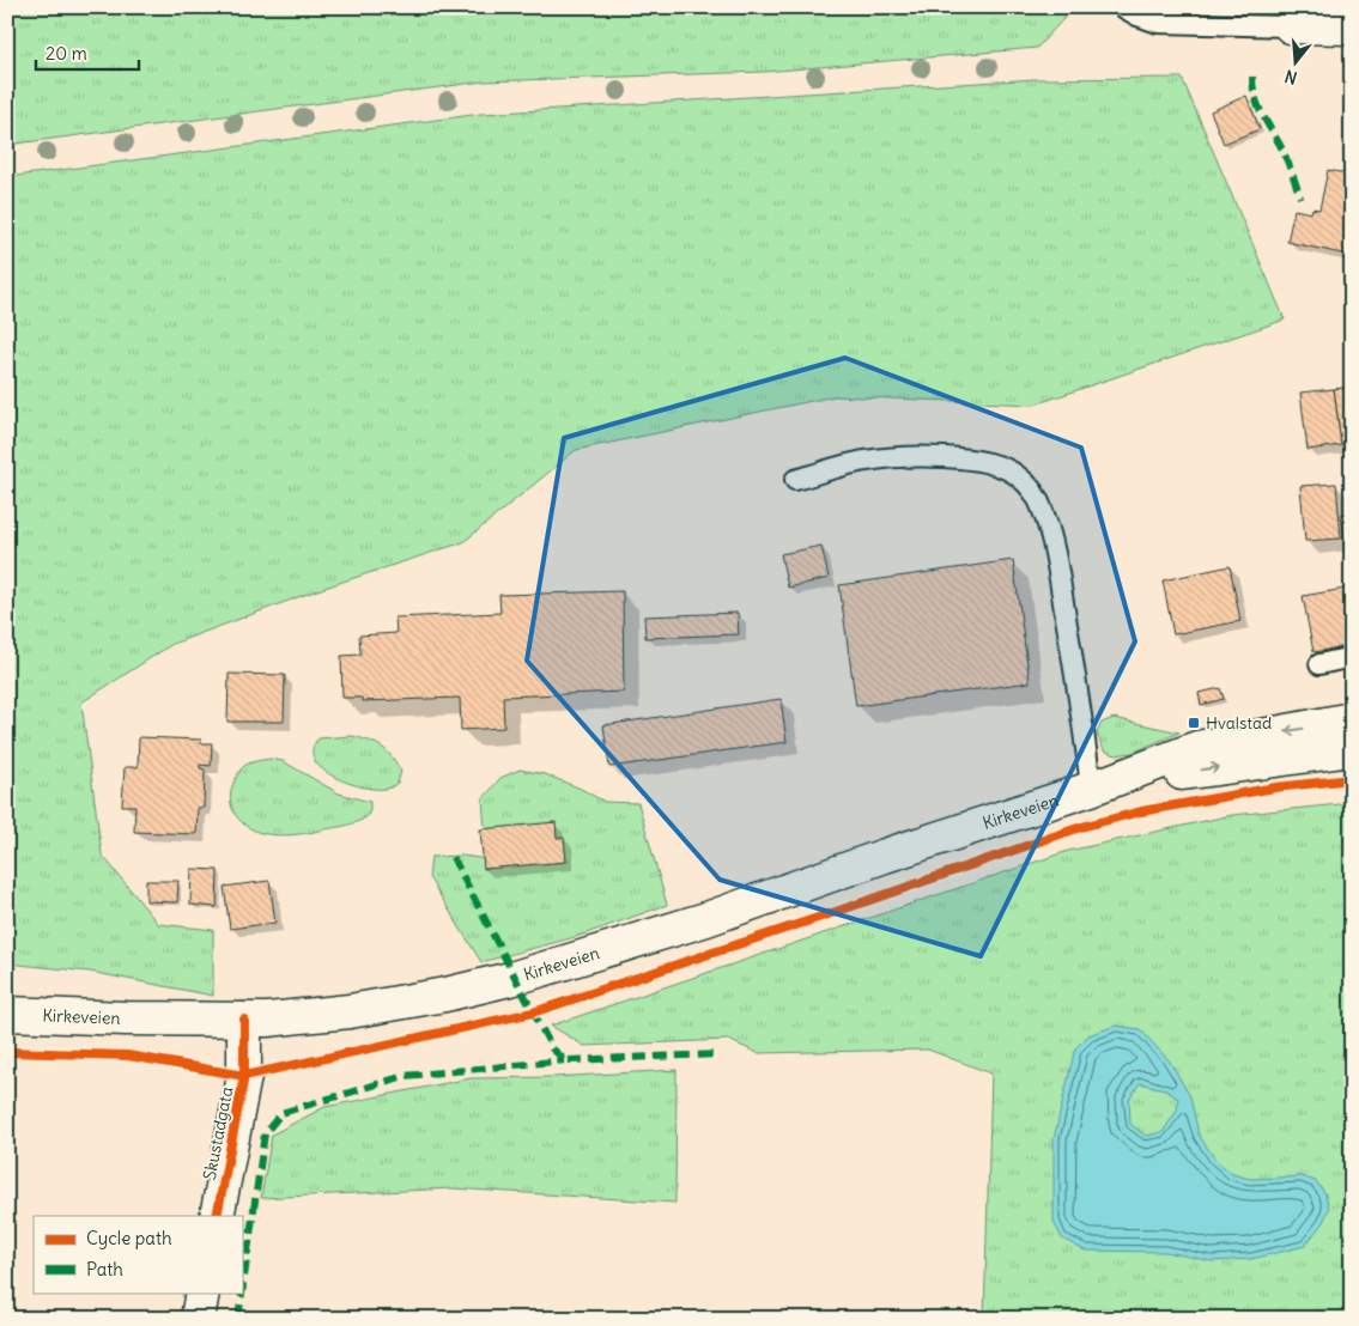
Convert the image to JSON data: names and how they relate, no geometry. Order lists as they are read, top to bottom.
{
  "streets": {
    "main road": ["Kirkeveien", "Skustadgata"]
  },
  "crossings": [
    ["Kirkeveien", "Skustadgata"]
  ],
  "places": {
    "transit": ["Hvalstad"]
  },
  "legend": ["Cycle path", "Path"],
  "scale_bar": "20 m",
  "north": "bottom"
}
